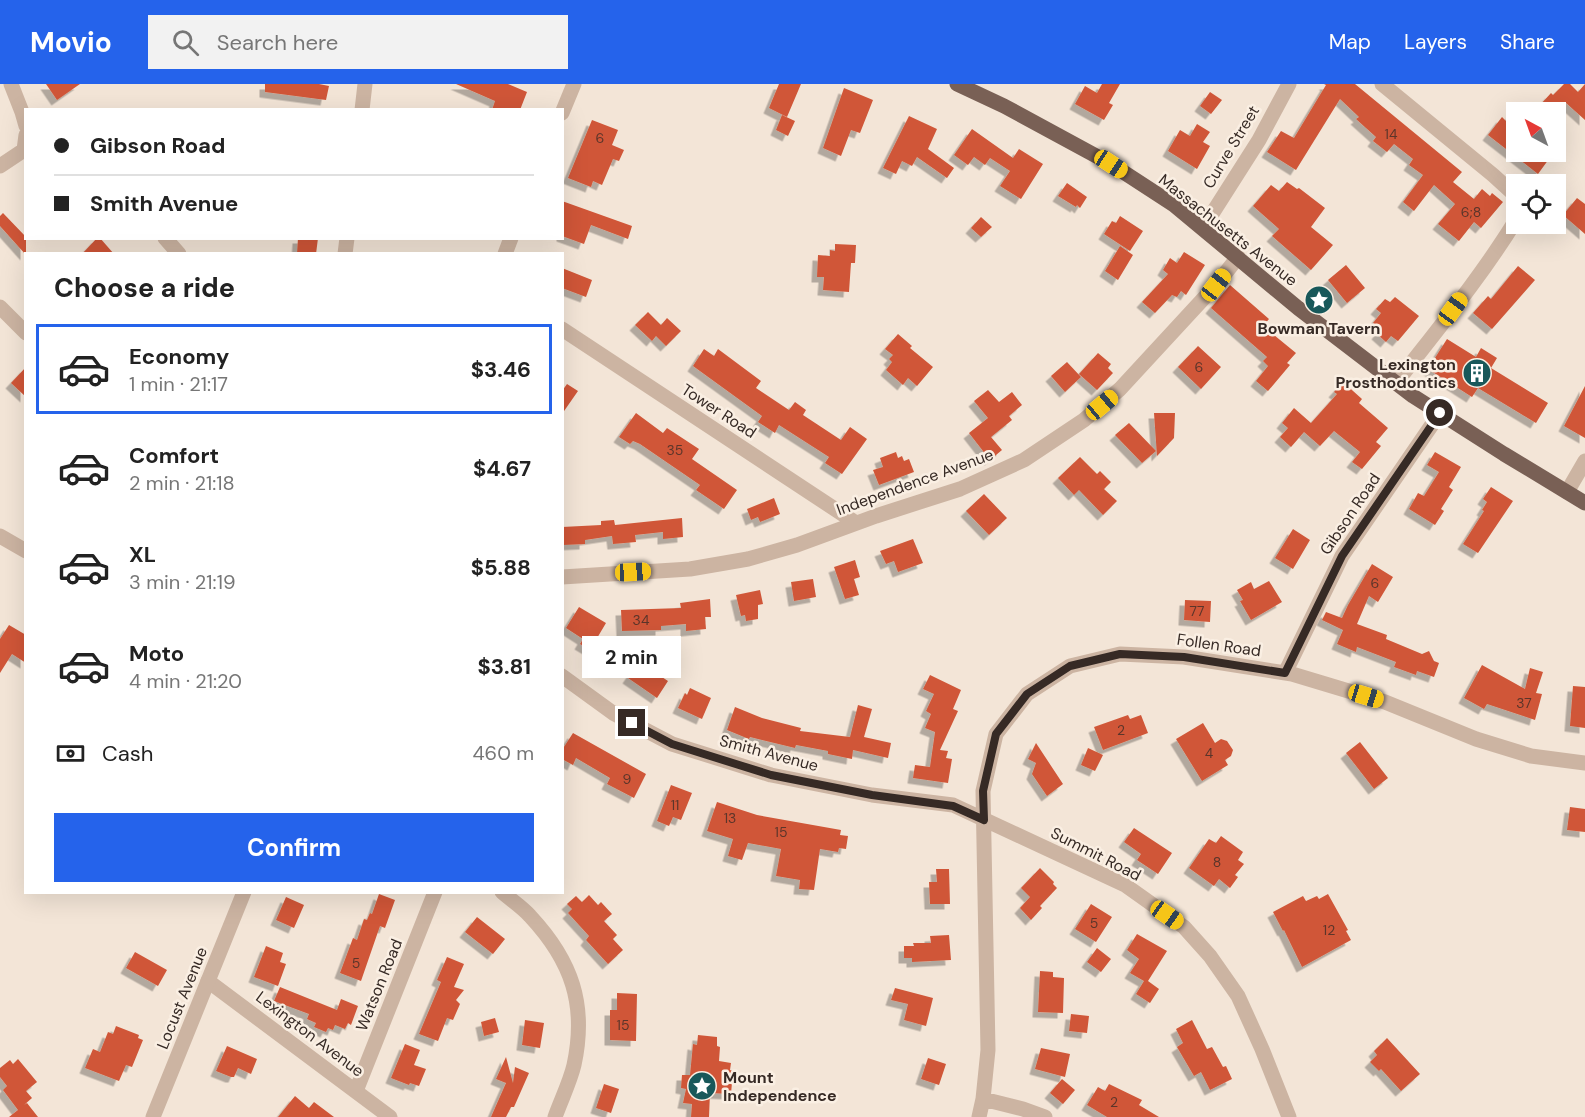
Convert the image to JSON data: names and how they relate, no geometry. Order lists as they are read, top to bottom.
{
  "streets": {
    "main road": ["Massachusetts Avenue"],
    "street": [
      "Curve Street",
      "Tower Road",
      "Independence Avenue",
      "Gibson Road",
      "Follen Road",
      "Smith Avenue",
      "Summit Road",
      "Watson Road",
      "Locust Avenue",
      "Lexington Avenue"
    ]
  },
  "crossings": [
    ["Curve Street", "Massachusetts Avenue"],
    ["Massachusetts Avenue", "Independence Avenue"],
    ["Massachusetts Avenue", "Gibson Road"],
    ["Tower Road", "Independence Avenue"],
    ["Gibson Road", "Follen Road"],
    ["Follen Road", "Smith Avenue"],
    ["Follen Road", "Summit Road"],
    ["Smith Avenue", "Summit Road"],
    ["Watson Road", "Lexington Avenue"],
    ["Locust Avenue", "Lexington Avenue"]
  ],
  "places": {
    "place": ["Bowman Tavern", "Mount Independence"],
    "building": ["Lexington Prosthodontics"]
  },
  "house_numbers": [
    "14",
    "6",
    "6;8",
    "6",
    "35",
    "6",
    "77",
    "34",
    "37",
    "2",
    "4",
    "9",
    "11",
    "13",
    "15",
    "8",
    "5",
    "12",
    "5",
    "15",
    "2"
  ],
  "north": "top left",
  "page": {
    "header": "Movio",
    "search": "Search here",
    "nav": ["Map", "Layers", "Share"],
    "banner": ["Gibson Road", "Smith Avenue"],
    "heading": "Choose a ride",
    "list": [
      {
        "name": "Economy",
        "note": "1 min · 21:17",
        "value": "$3.46"
      },
      {
        "name": "Comfort",
        "note": "2 min · 21:18",
        "value": "$4.67"
      },
      {
        "name": "XL",
        "note": "3 min · 21:19",
        "value": "$5.88"
      },
      {
        "name": "Moto",
        "note": "4 min · 21:20",
        "value": "$3.81"
      }
    ],
    "bubble": "2 min",
    "pay": ["Cash", "460 m"],
    "buttons": "Confirm"
  }
}
